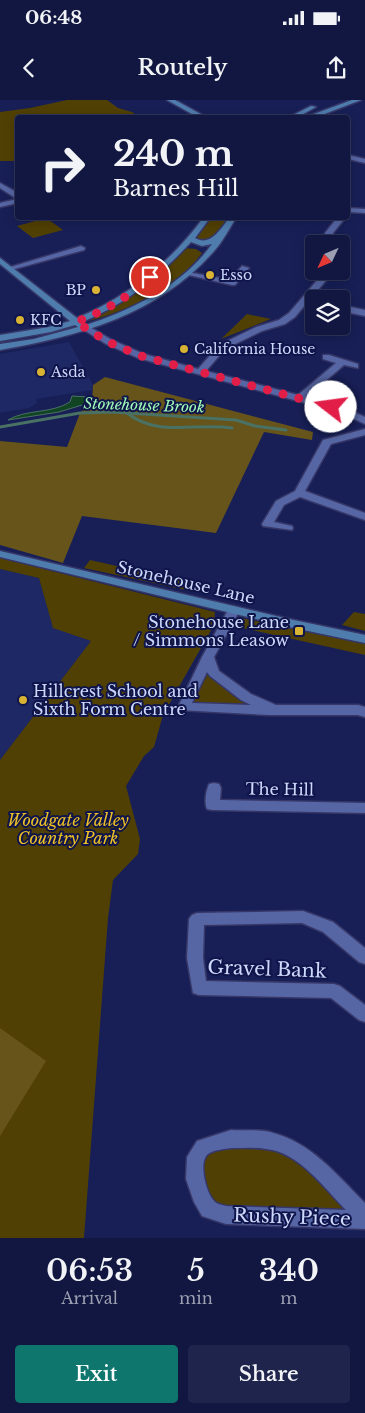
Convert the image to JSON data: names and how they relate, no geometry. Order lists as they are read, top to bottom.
{
  "streets": {
    "main road": ["Stonehouse Lane"],
    "street": ["The Hill", "Gravel Bank", "Rushy Piece"]
  },
  "water": ["Stonehouse Brook"],
  "parks": ["Woodgate Valley Country Park"],
  "places": {
    "other": [
      "Esso",
      "BP",
      "KFC",
      "California House",
      "Asda",
      "Hillcrest School and Sixth Form Centre"
    ],
    "transit": ["Stonehouse Lane / Simmons Leasow"]
  },
  "north": "bottom left",
  "page": {
    "status": "06:48",
    "header": "Routely",
    "turn": ["240 m", "Barnes Hill"],
    "eta": [
      "06:53",
      "Arrival",
      "5",
      "min",
      "340",
      "m"
    ],
    "buttons": ["Exit", "Share"]
  }
}
